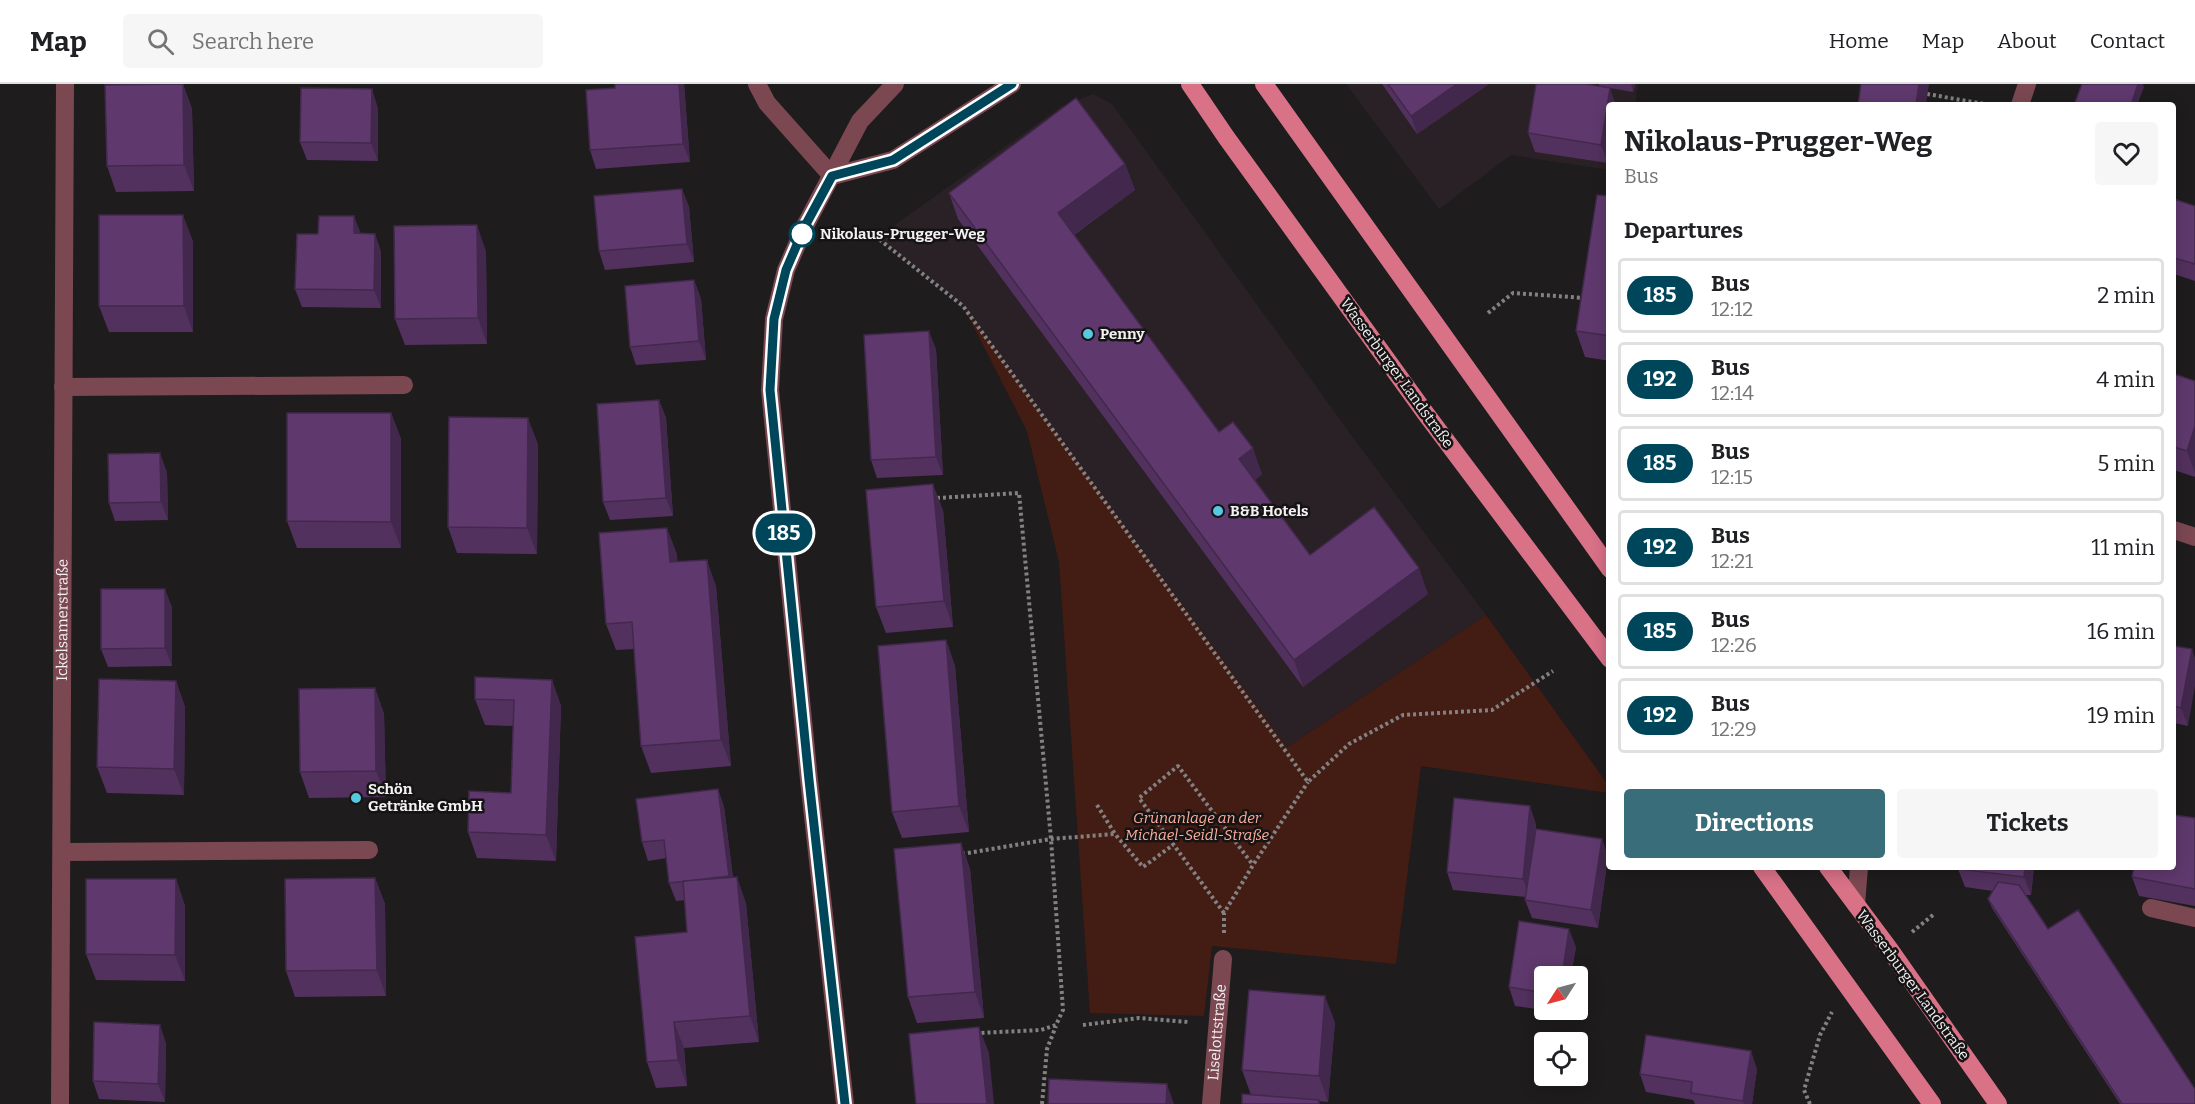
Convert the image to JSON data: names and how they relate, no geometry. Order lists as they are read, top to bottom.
{
  "streets": {
    "main road": ["Wasserburger Landstraße"],
    "street": ["Ickelsamerstraße", "Liselottstraße"]
  },
  "parks": ["Grünanlage an der Michael-Seidl-Straße"],
  "places": [
    "Nikolaus-Prugger-Weg",
    "Penny",
    "B&B Hotels",
    "Schön Getränke GmbH"
  ],
  "lines": ["bus line 185"],
  "north": "bottom left",
  "page": {
    "header": "Map",
    "search": "Search here",
    "nav": [
      "Home",
      "Map",
      "About",
      "Contact"
    ],
    "on_map": "185",
    "heading": [
      ["Nikolaus-Prugger-Weg", "Bus"],
      "Departures"
    ],
    "list": [
      {
        "mark": "185",
        "name": "Bus",
        "note": "12:12",
        "value": "2 min"
      },
      {
        "mark": "192",
        "name": "Bus",
        "note": "12:14",
        "value": "4 min"
      },
      {
        "mark": "185",
        "name": "Bus",
        "note": "12:15",
        "value": "5 min"
      },
      {
        "mark": "192",
        "name": "Bus",
        "note": "12:21",
        "value": "11 min"
      },
      {
        "mark": "185",
        "name": "Bus",
        "note": "12:26",
        "value": "16 min"
      },
      {
        "mark": "192",
        "name": "Bus",
        "note": "12:29",
        "value": "19 min"
      }
    ],
    "buttons": ["Directions", "Tickets"]
  }
}
